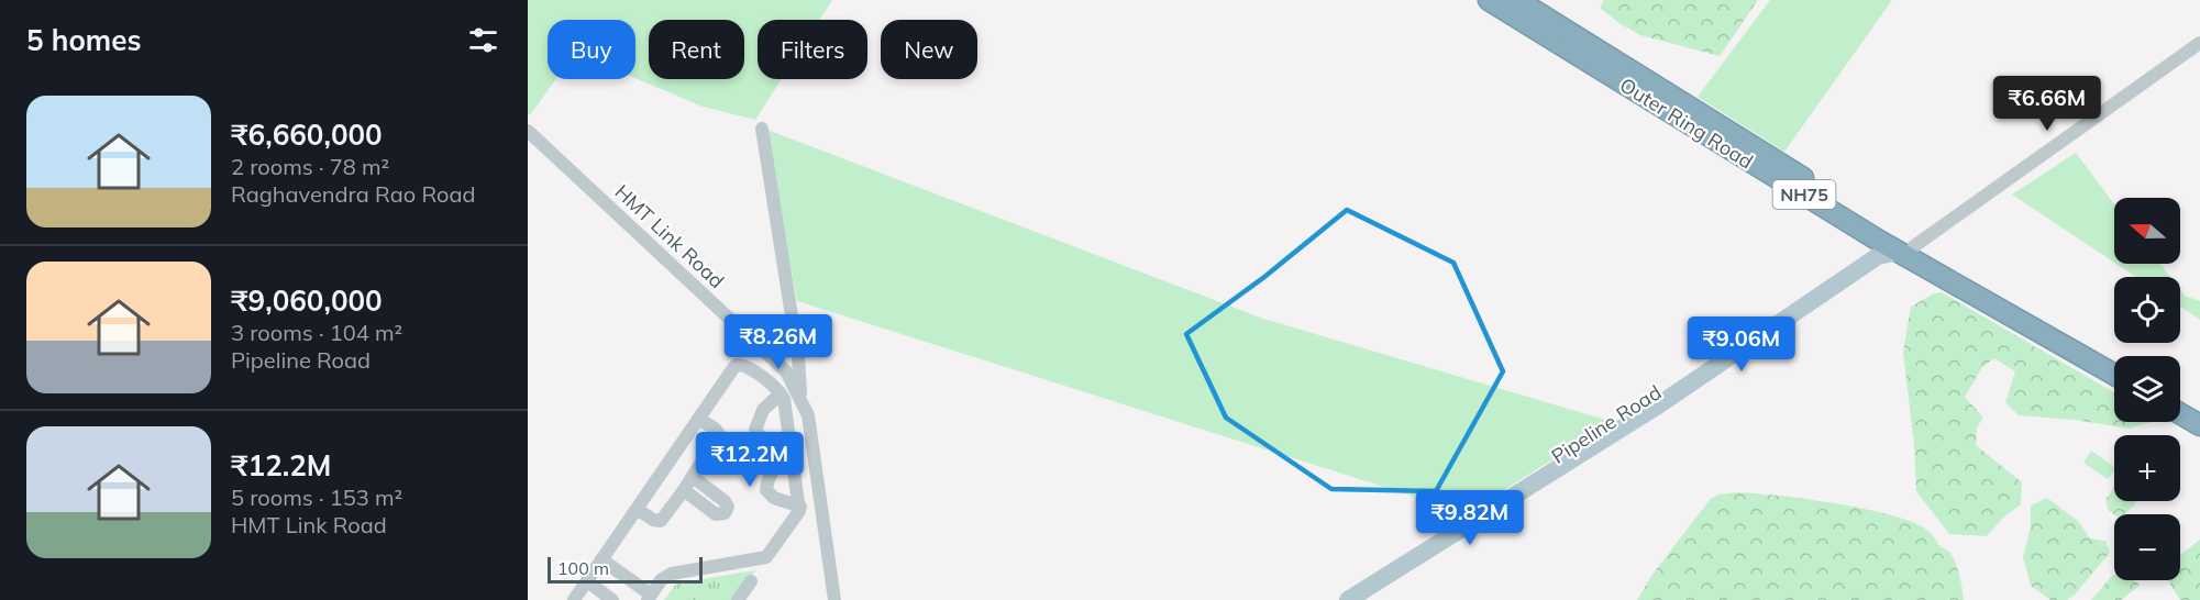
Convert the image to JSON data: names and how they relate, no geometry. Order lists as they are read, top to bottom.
{
  "streets": {
    "highway": ["Outer Ring Road", "NH75"],
    "main road": ["Pipeline Road"],
    "street": ["HMT Link Road"]
  },
  "crossings": [
    ["Outer Ring Road", "Pipeline Road"]
  ],
  "scale_bar": "100 m",
  "north": "left",
  "page": {
    "heading": "5 homes",
    "chip": [
      "Buy",
      "Rent",
      "Filters",
      "New"
    ],
    "price": [
      "₹6.66M",
      "₹8.26M",
      "₹9.06M",
      "₹12.2M",
      "₹9.82M"
    ],
    "list": [
      {
        "name": "₹6,660,000",
        "note": "2 rooms · 78 m² · Raghavendra Rao Road"
      },
      {
        "name": "₹9,060,000",
        "note": "3 rooms · 104 m² · Pipeline Road"
      },
      {
        "name": "₹12.2M",
        "note": "5 rooms · 153 m² · HMT Link Road"
      }
    ],
    "map_buttons": ["+", "−"],
    "scale": "100 m"
  }
}
